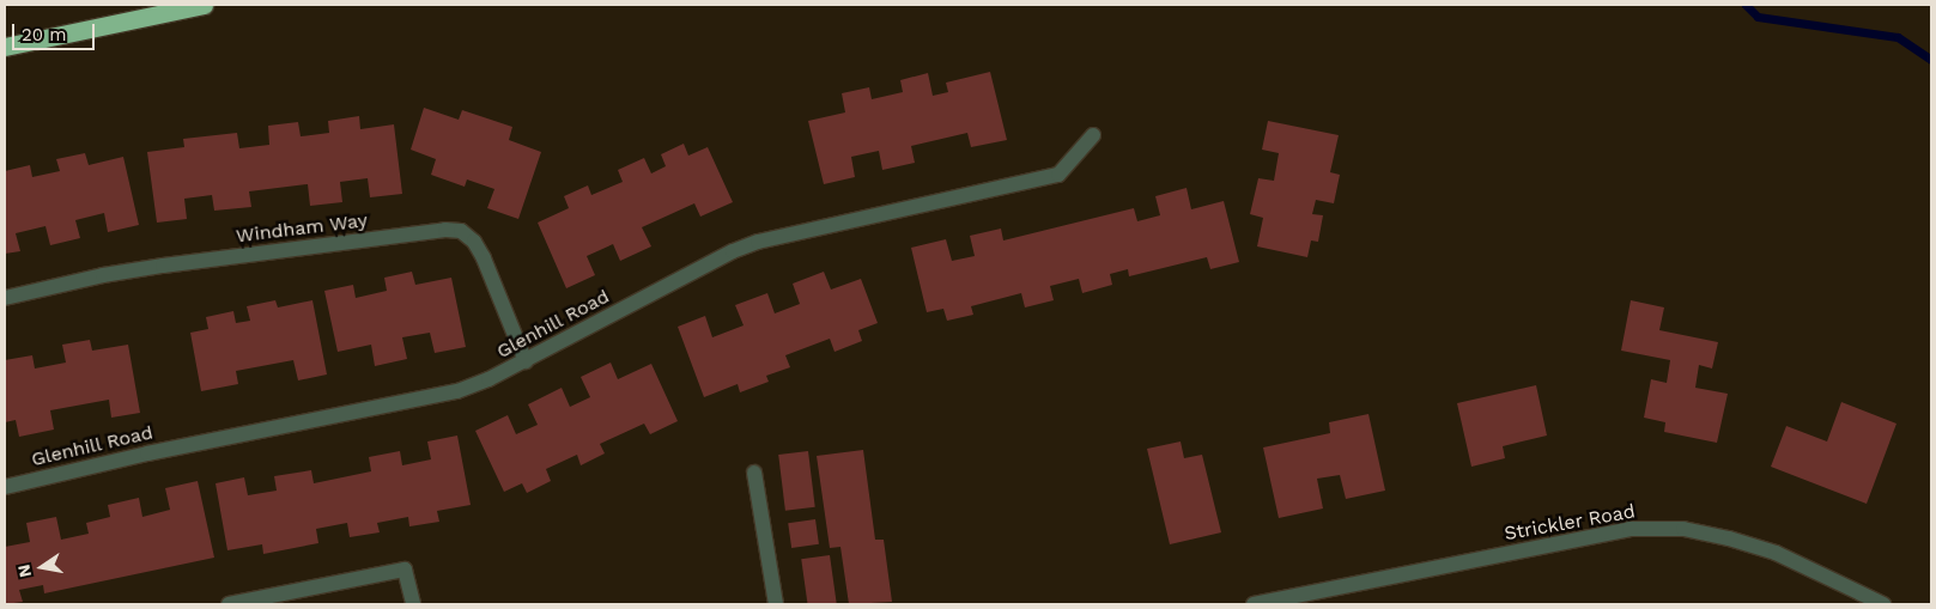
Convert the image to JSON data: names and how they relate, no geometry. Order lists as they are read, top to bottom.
{
  "streets": {
    "street": ["Windham Way", "Glenhill Road", "Strickler Road"]
  },
  "crossings": [
    ["Windham Way", "Glenhill Road"]
  ],
  "scale_bar": "20 m",
  "north": "left"
}
